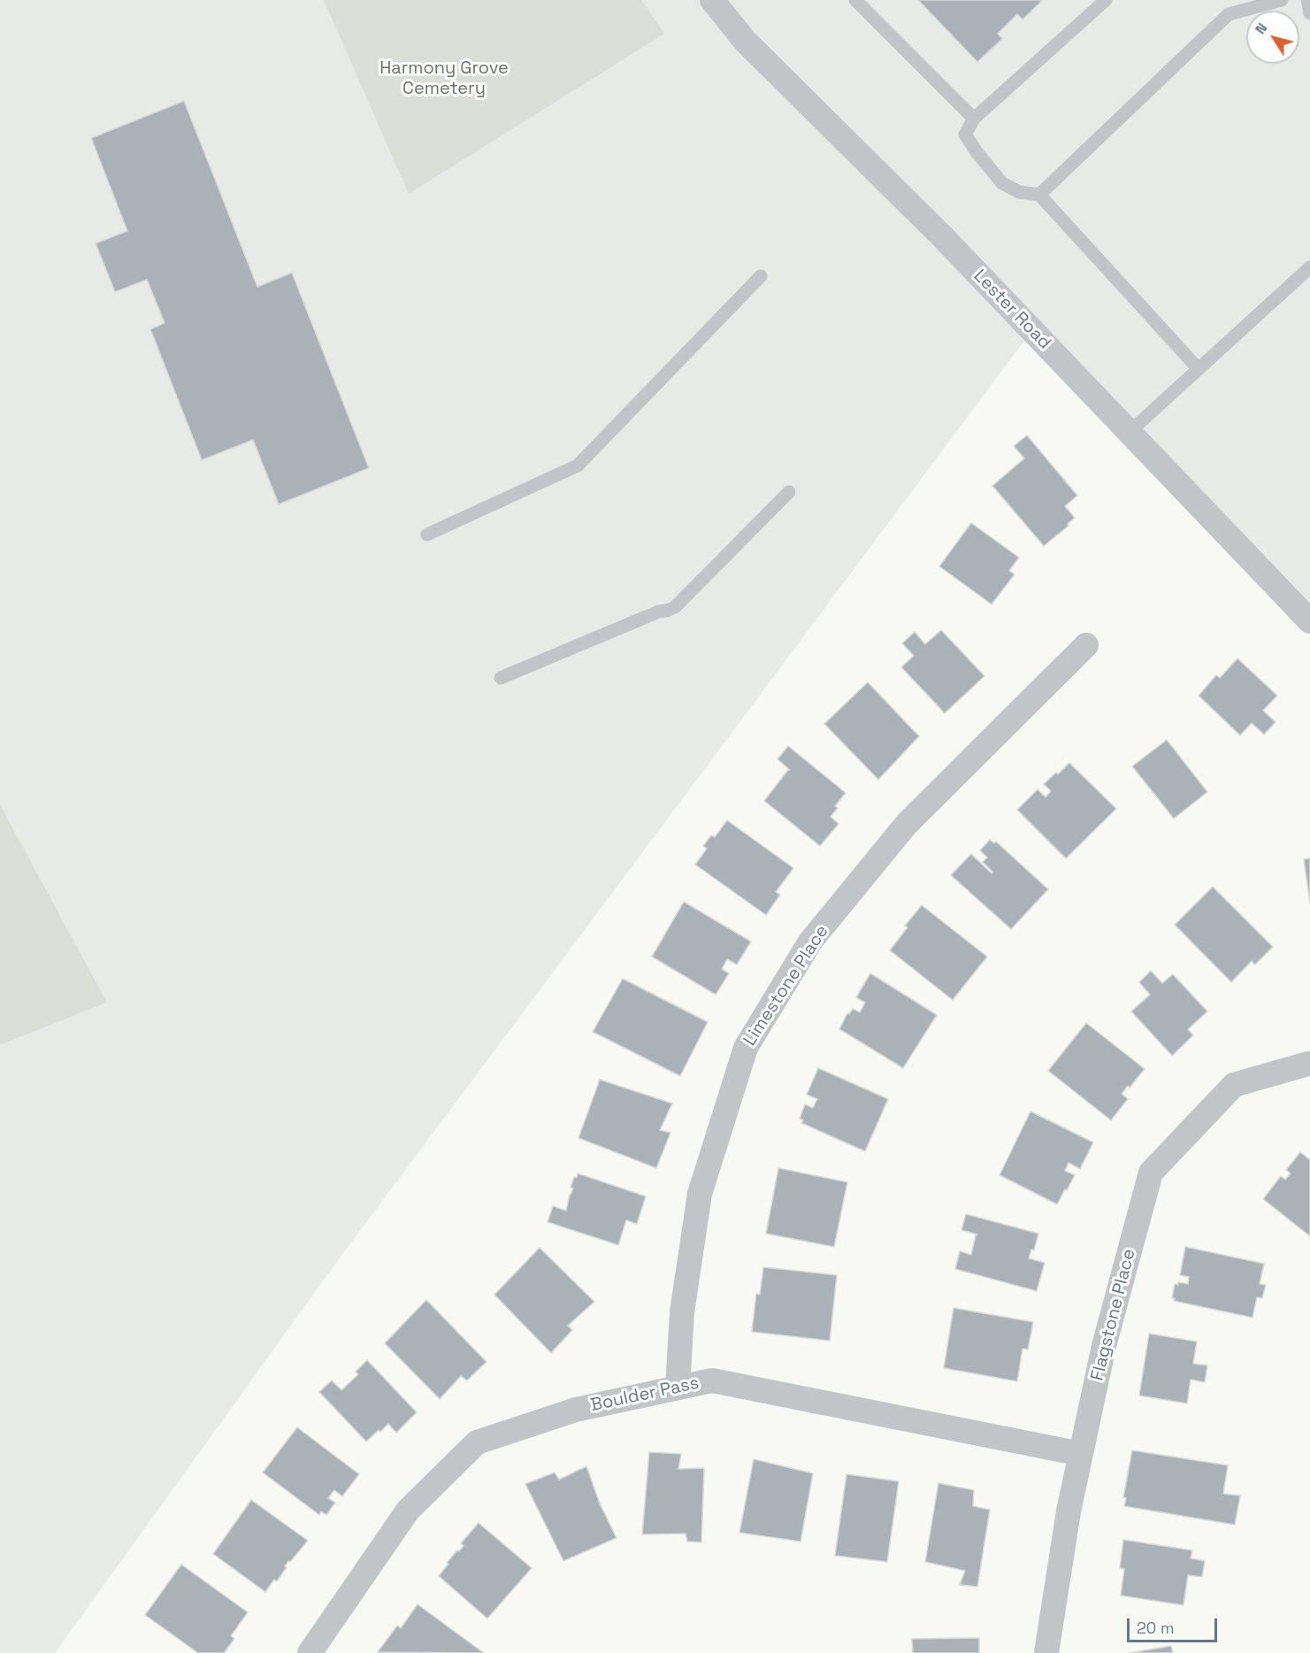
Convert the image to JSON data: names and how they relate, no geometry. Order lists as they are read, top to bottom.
{
  "streets": {
    "street": [
      "Lester Road",
      "Limestone Place",
      "Flagstone Place",
      "Boulder Pass"
    ]
  },
  "crossings": [
    ["Limestone Place", "Boulder Pass"],
    ["Flagstone Place", "Boulder Pass"]
  ],
  "parks": ["Harmony Grove Cemetery"],
  "scale_bar": "20 m",
  "north": "top left"
}
